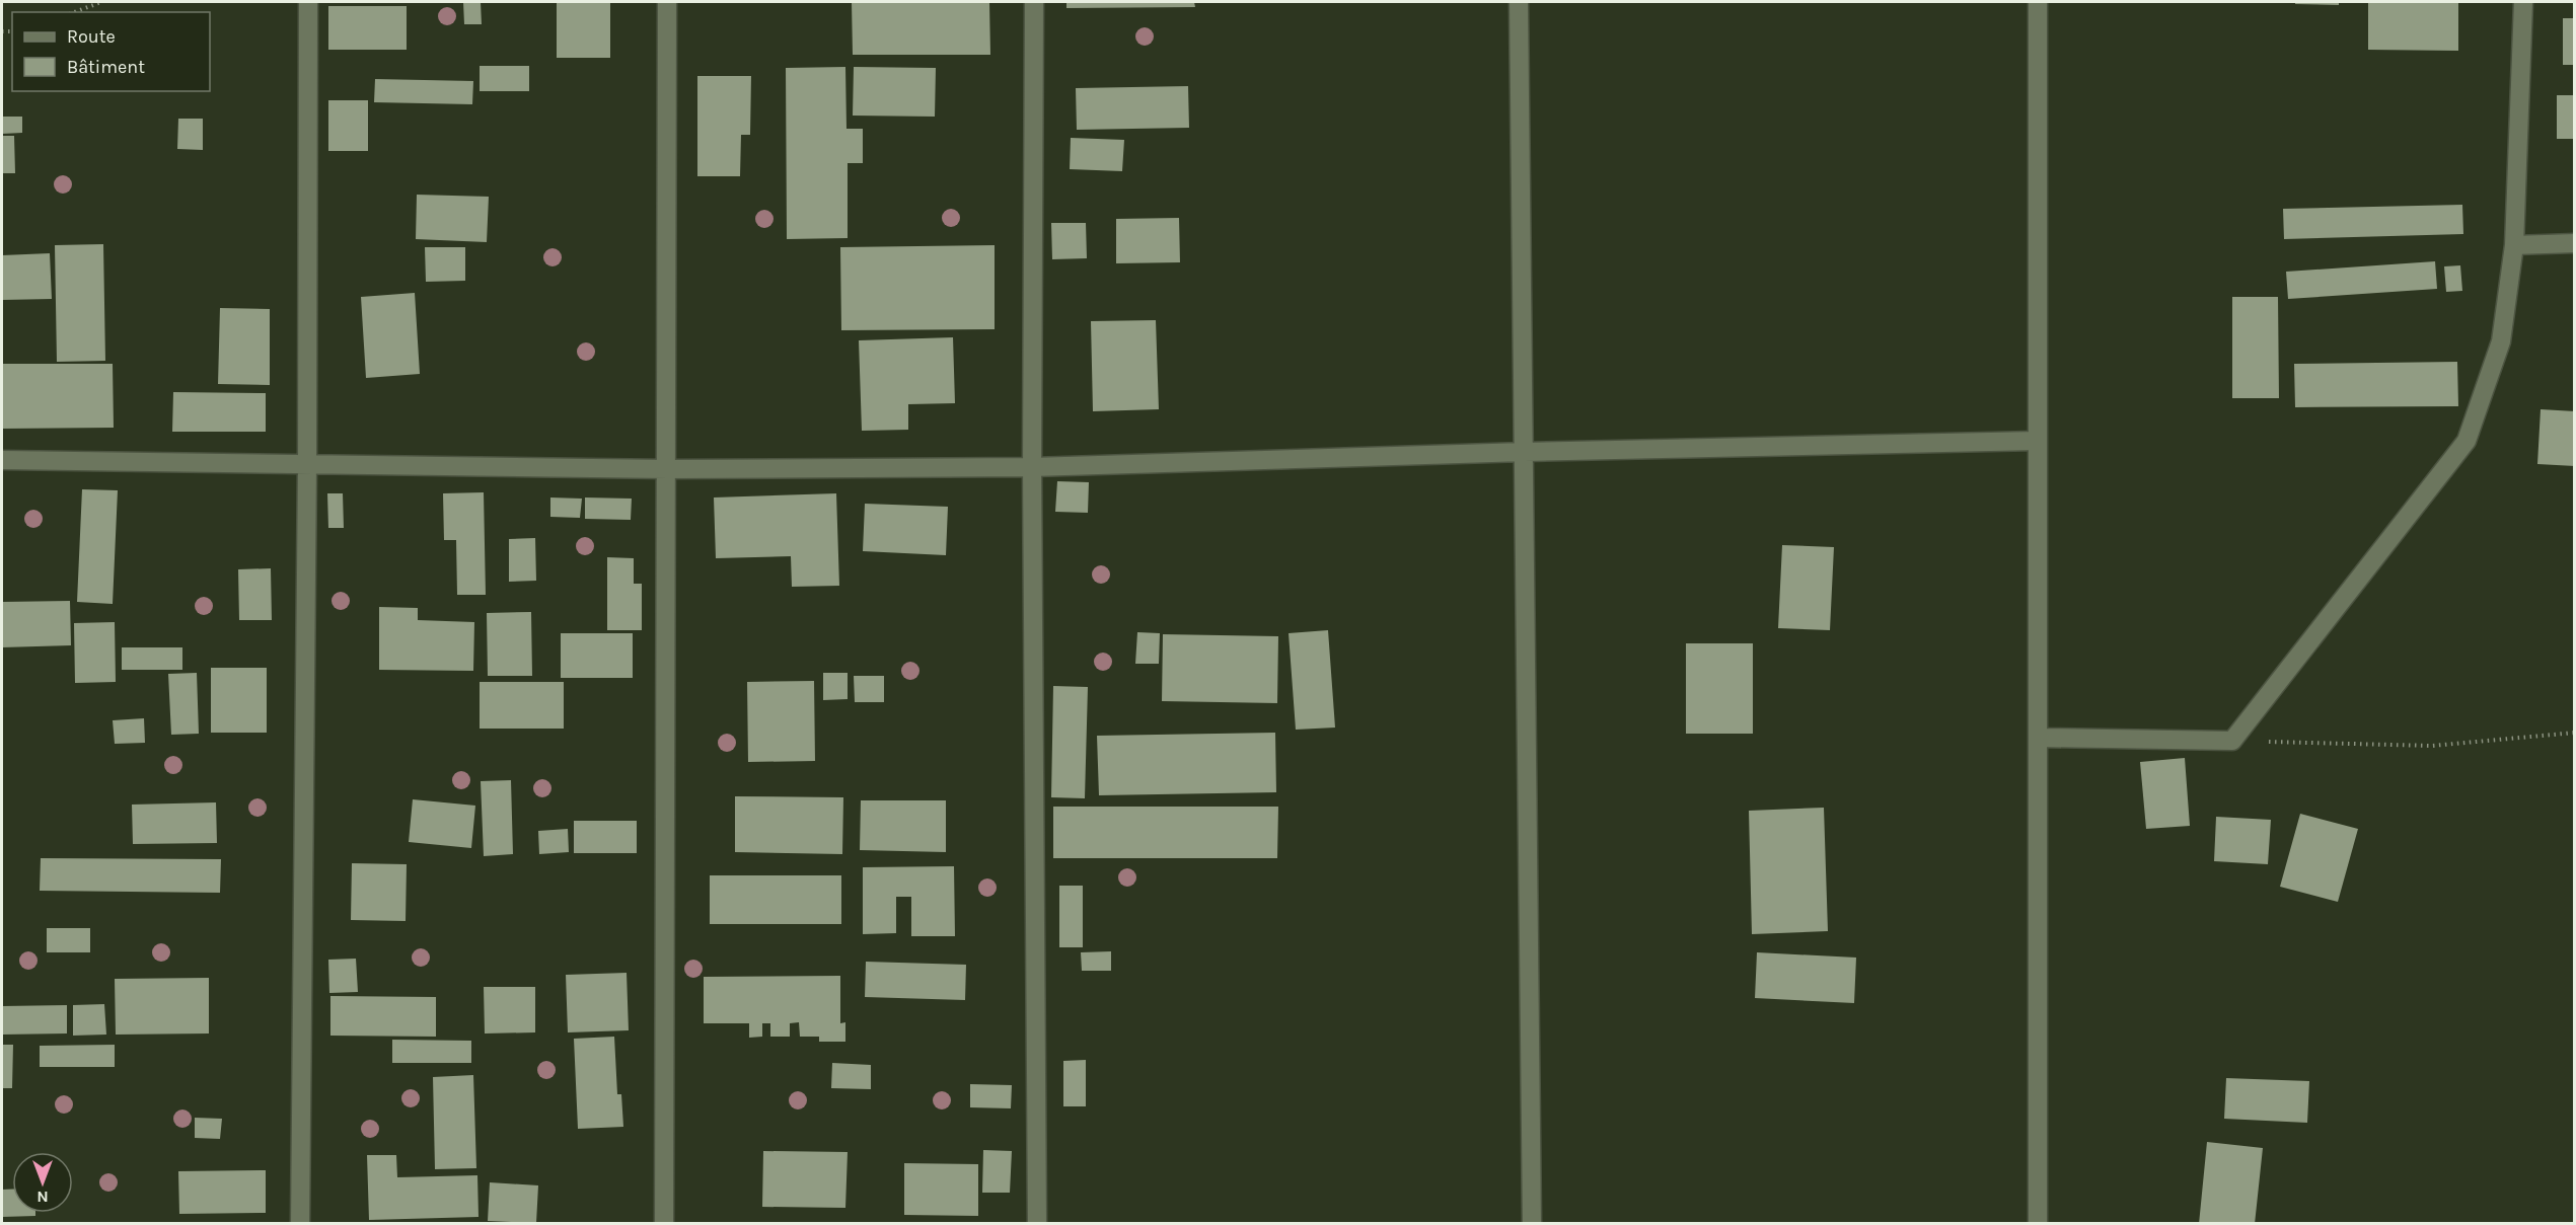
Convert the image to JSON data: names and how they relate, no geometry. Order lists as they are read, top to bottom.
{
  "legend": ["Route", "Bâtiment"],
  "north": "bottom"
}
